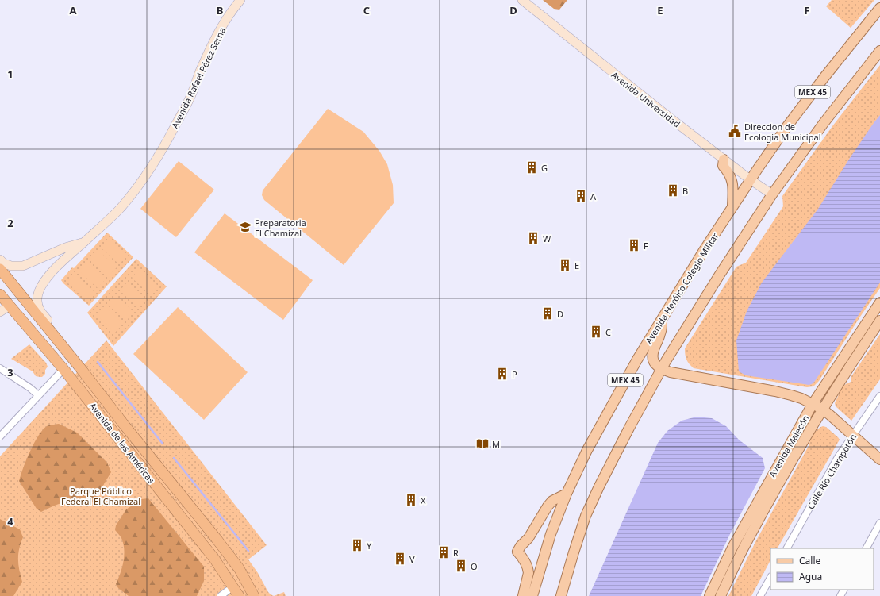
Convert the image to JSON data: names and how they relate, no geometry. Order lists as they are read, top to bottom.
{
  "streets": {
    "highway": ["Avenida de las Américas"],
    "main road": [
      "Avenida Rafael Pérez Serna",
      "MEX 45",
      "Avenida Universidad",
      "Avenida Heróico Colegio Militar",
      "Avenida Malecón"
    ],
    "street": ["Calle Río Champotón"]
  },
  "crossings": [
    ["Avenida Rafael Pérez Serna", "Avenida de las Américas"],
    ["MEX 45", "Avenida Universidad"],
    ["Avenida Universidad", "Avenida Heróico Colegio Militar"]
  ],
  "parks": ["Parque Público Federal El Chamizal"],
  "places": {
    "public building": ["Direccion de Ecologia Municipal"],
    "building": [
      "G",
      "B",
      "A",
      "W",
      "F",
      "E",
      "D",
      "C",
      "P",
      "X",
      "Y",
      "R",
      "V",
      "O"
    ],
    "school or university": ["Preparatoria El Chamizal"],
    "library": ["M"]
  },
  "legend": ["Calle", "Agua"],
  "grid": {
    "columns": [
      "A",
      "B",
      "C",
      "D",
      "E",
      "F"
    ],
    "rows": [
      "1",
      "2",
      "3",
      "4"
    ]
  }
}
